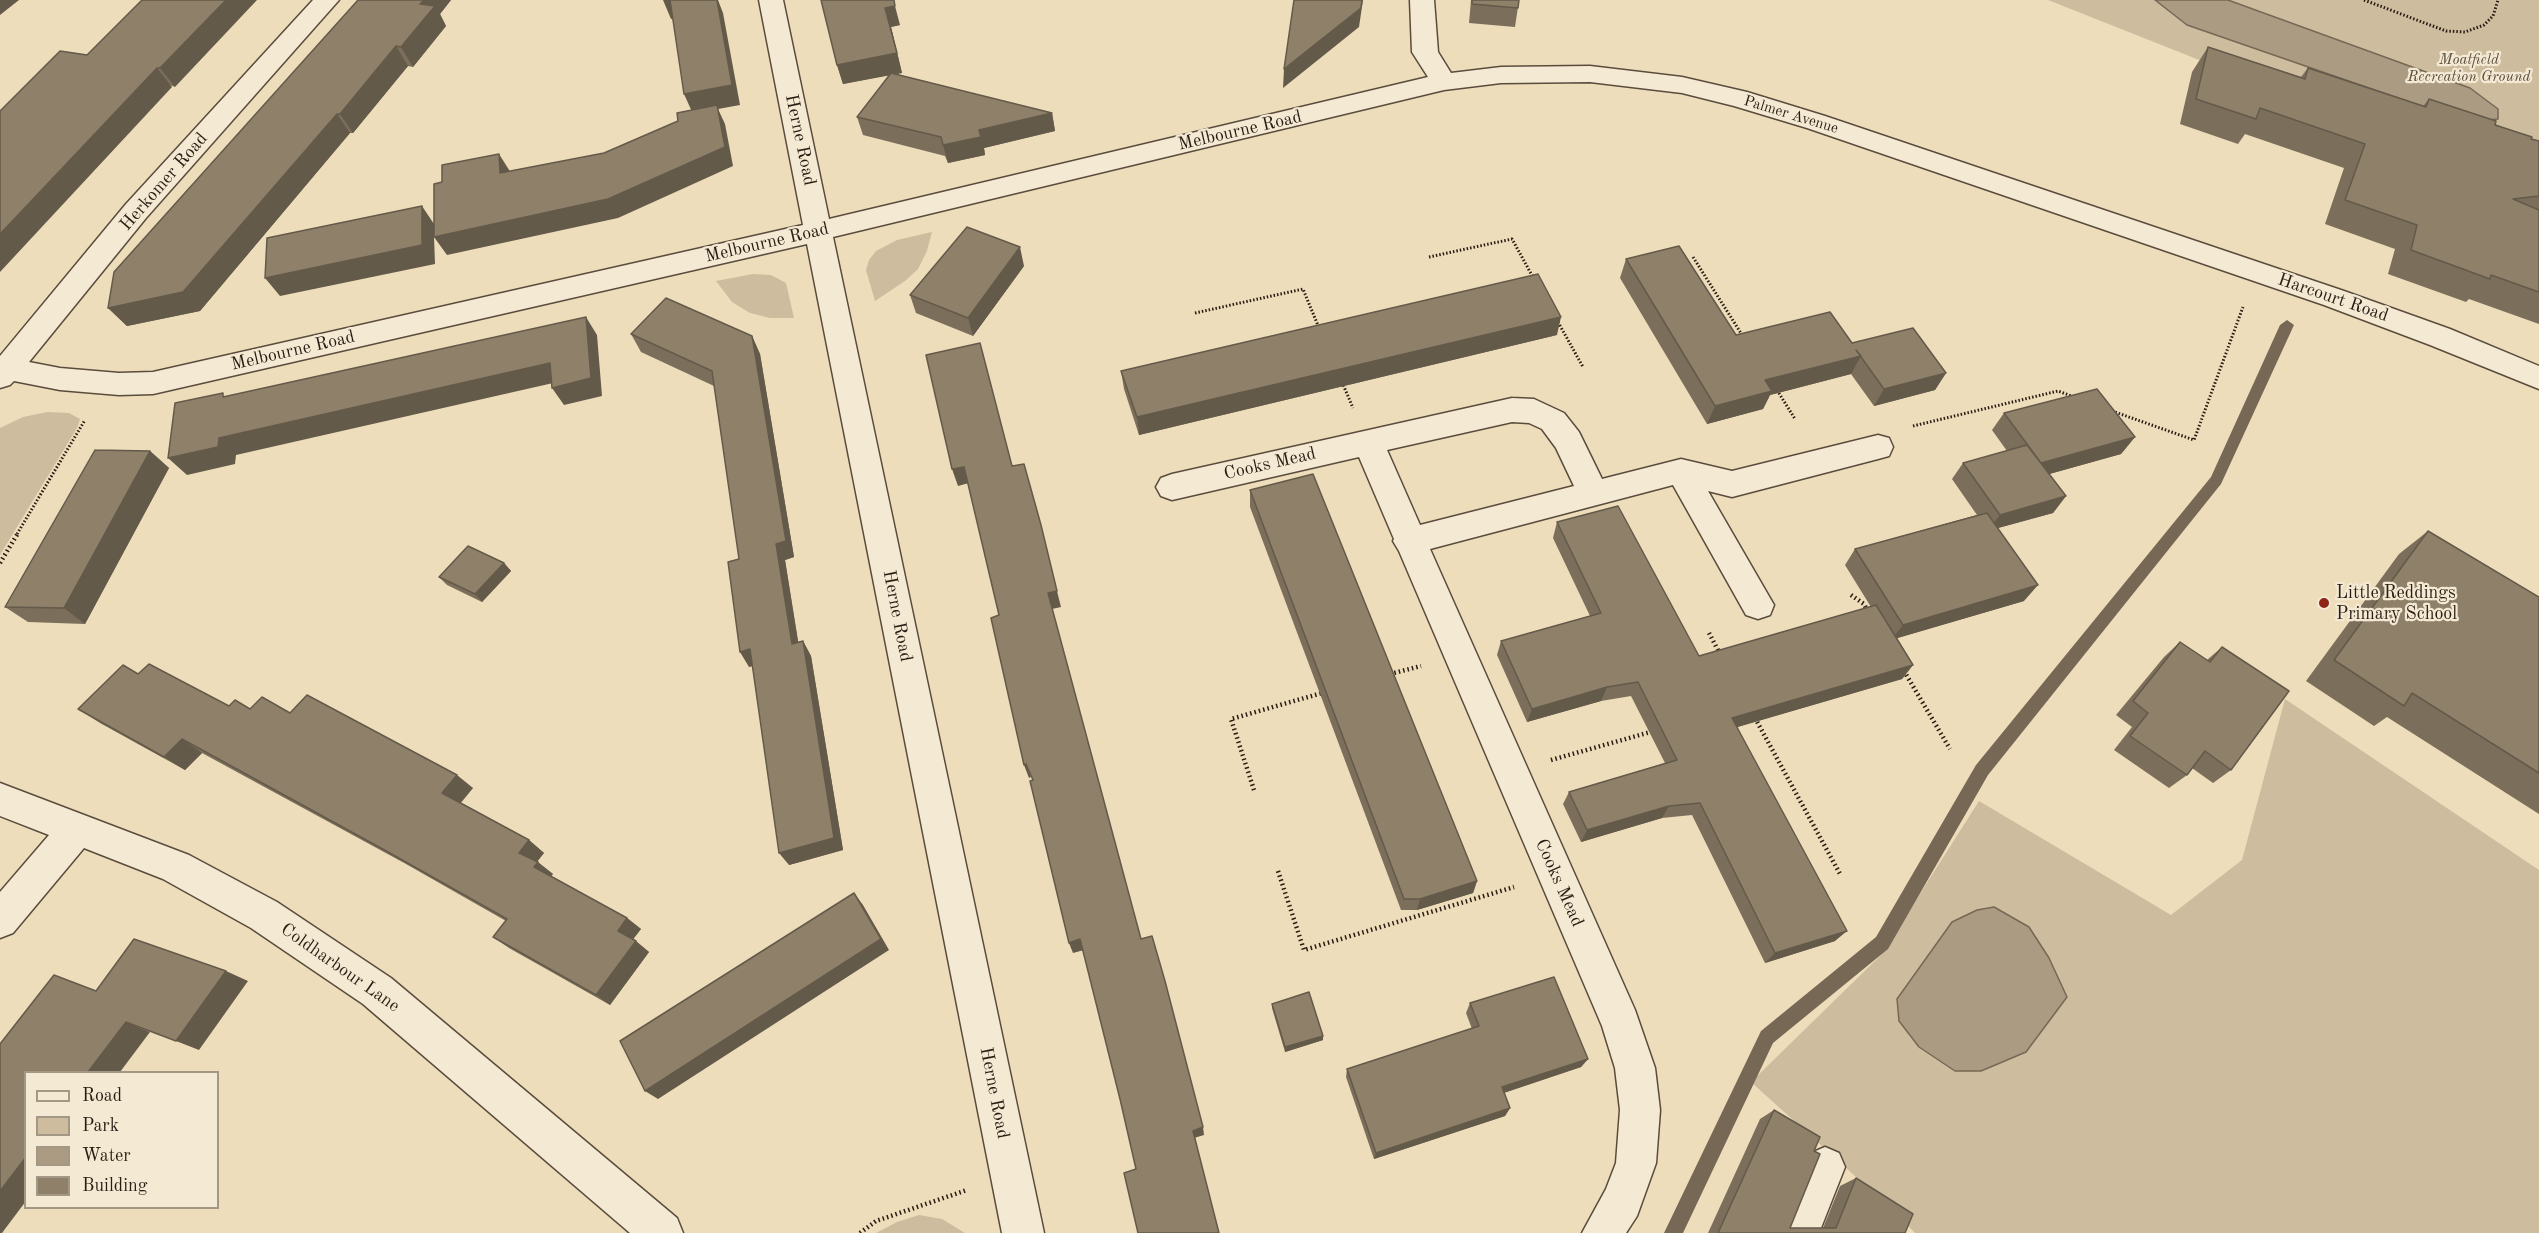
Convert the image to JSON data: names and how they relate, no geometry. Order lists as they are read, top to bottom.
{
  "streets": {
    "street": [
      "Palmer Avenue",
      "Melbourne Road",
      "Herne Road",
      "Herkomer Road",
      "Harcourt Road",
      "Cooks Mead",
      "Coldharbour Lane"
    ]
  },
  "crossings": [
    ["Palmer Avenue", "Melbourne Road"],
    ["Palmer Avenue", "Harcourt Road"],
    ["Melbourne Road", "Herne Road"],
    ["Melbourne Road", "Herkomer Road"]
  ],
  "parks": ["Moatfield Recreation Ground"],
  "places": ["Little Reddings Primary School"],
  "legend": [
    "Road",
    "Park",
    "Water",
    "Building"
  ]
}
